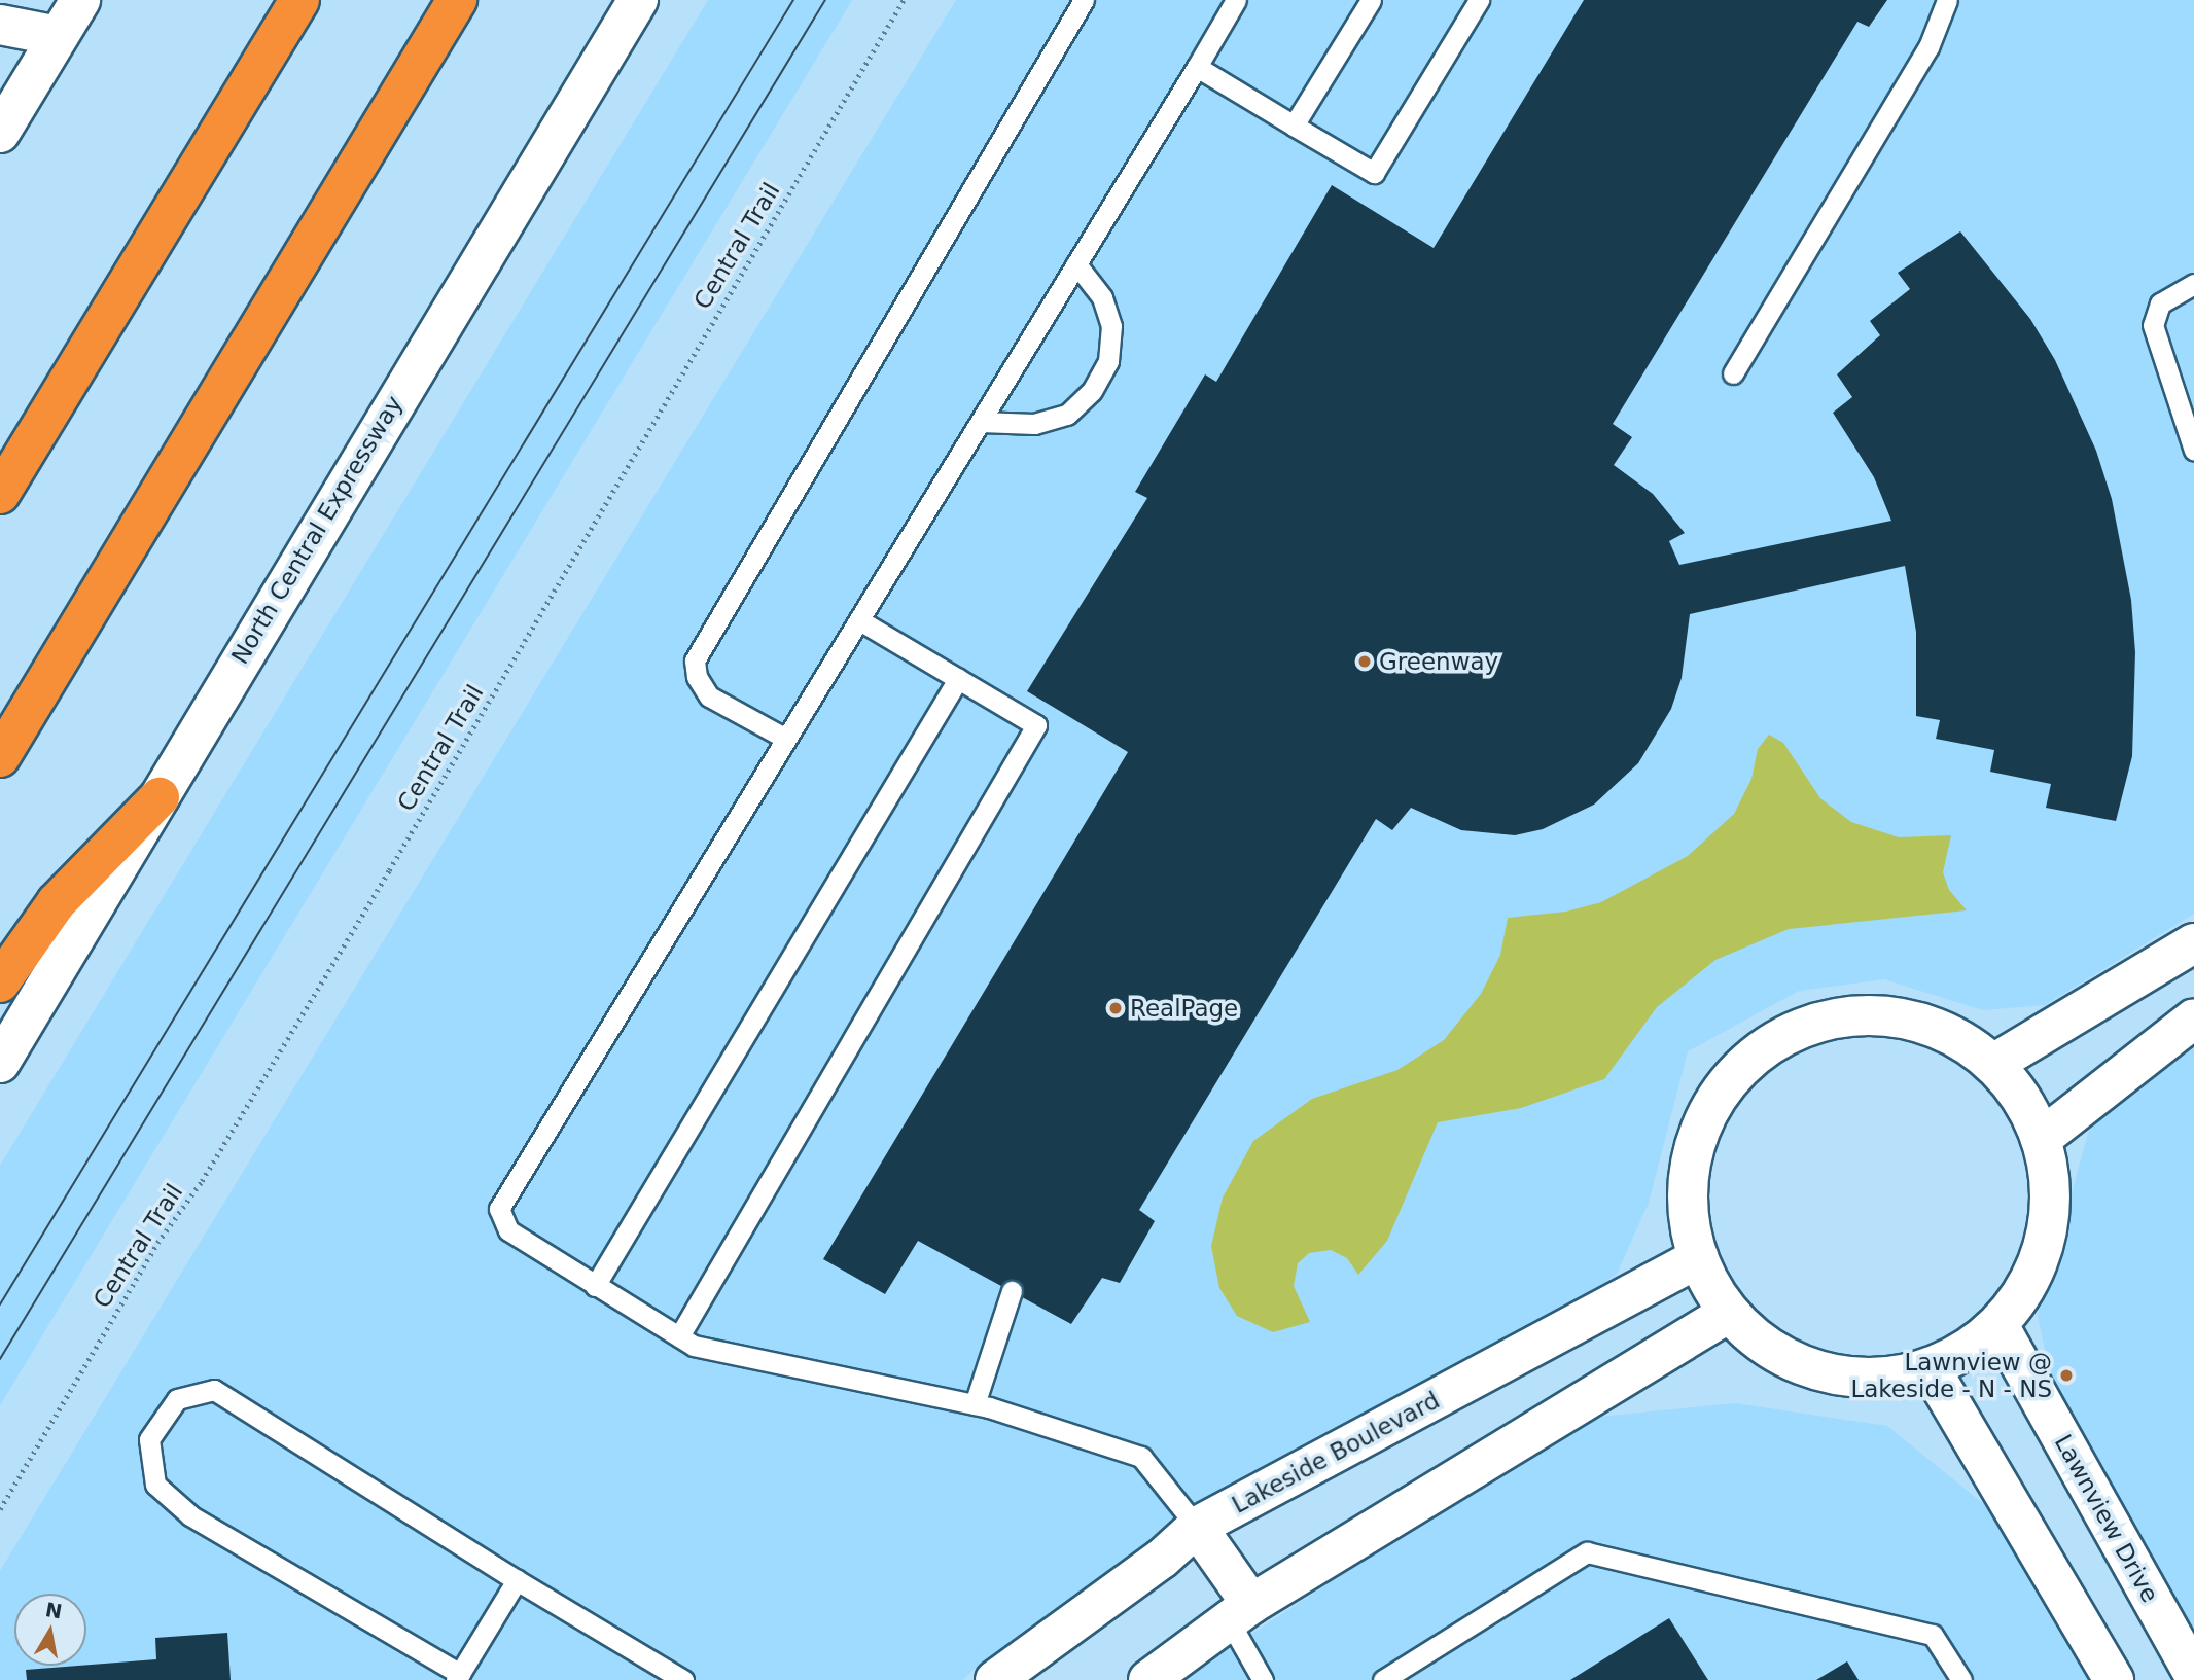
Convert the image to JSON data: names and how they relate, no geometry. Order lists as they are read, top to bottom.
{
  "streets": {
    "street": ["North Central Expressway", "Lakeside Boulevard", "Lawnview Drive"],
    "path": ["Central Trail"]
  },
  "places": ["Greenway", "RealPage", "Lawnview @ Lakeside - N - NS"],
  "north": "top"
}
